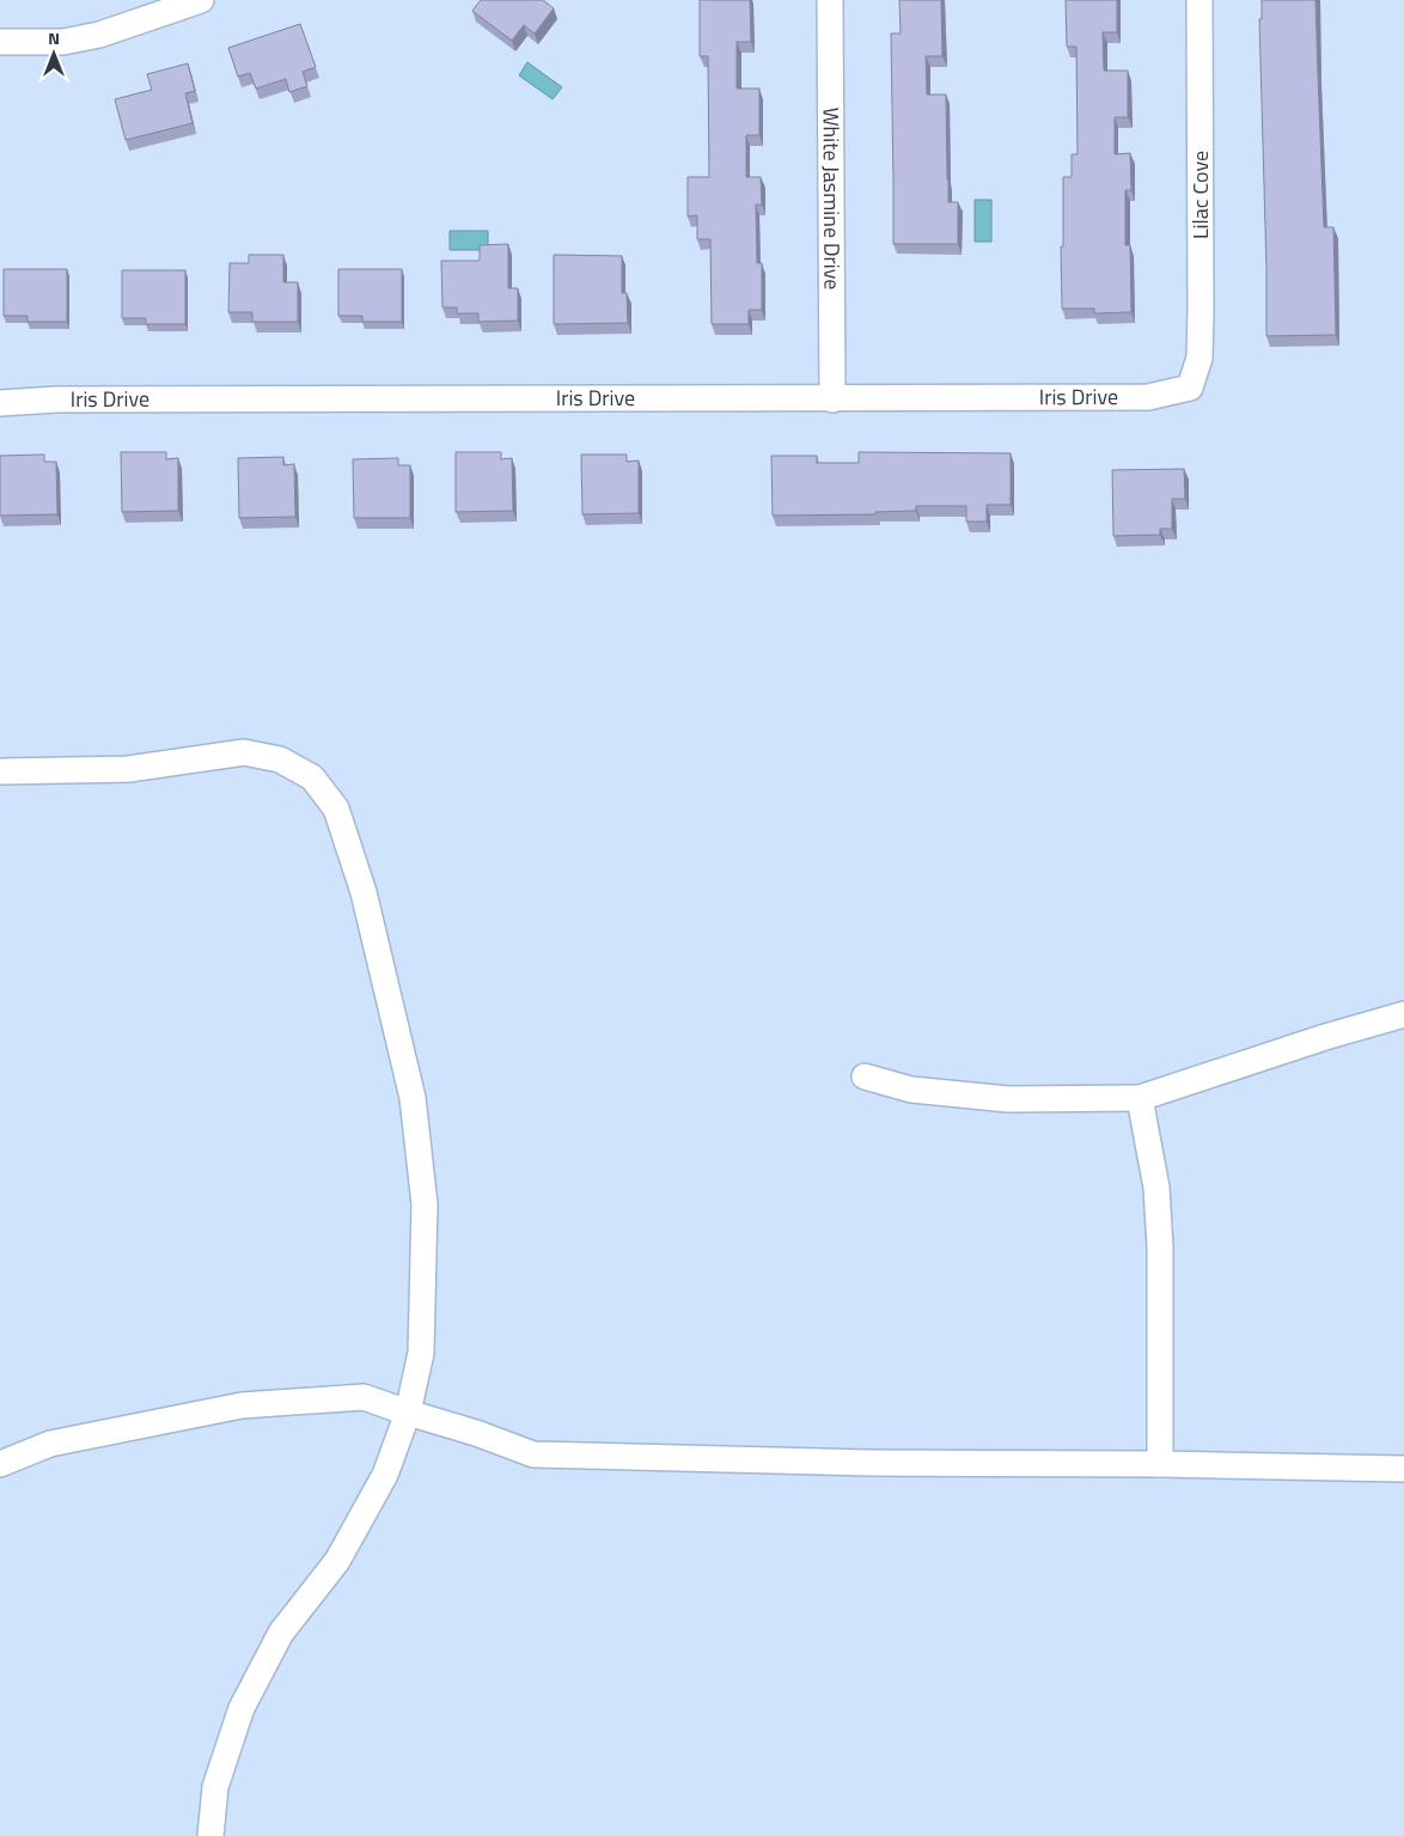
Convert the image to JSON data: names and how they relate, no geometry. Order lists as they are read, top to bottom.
{
  "streets": {
    "street": ["Lilac Cove", "White Jasmine Drive", "Iris Drive"]
  },
  "crossings": [
    ["Lilac Cove", "Iris Drive"],
    ["White Jasmine Drive", "Iris Drive"]
  ],
  "north": "top"
}
